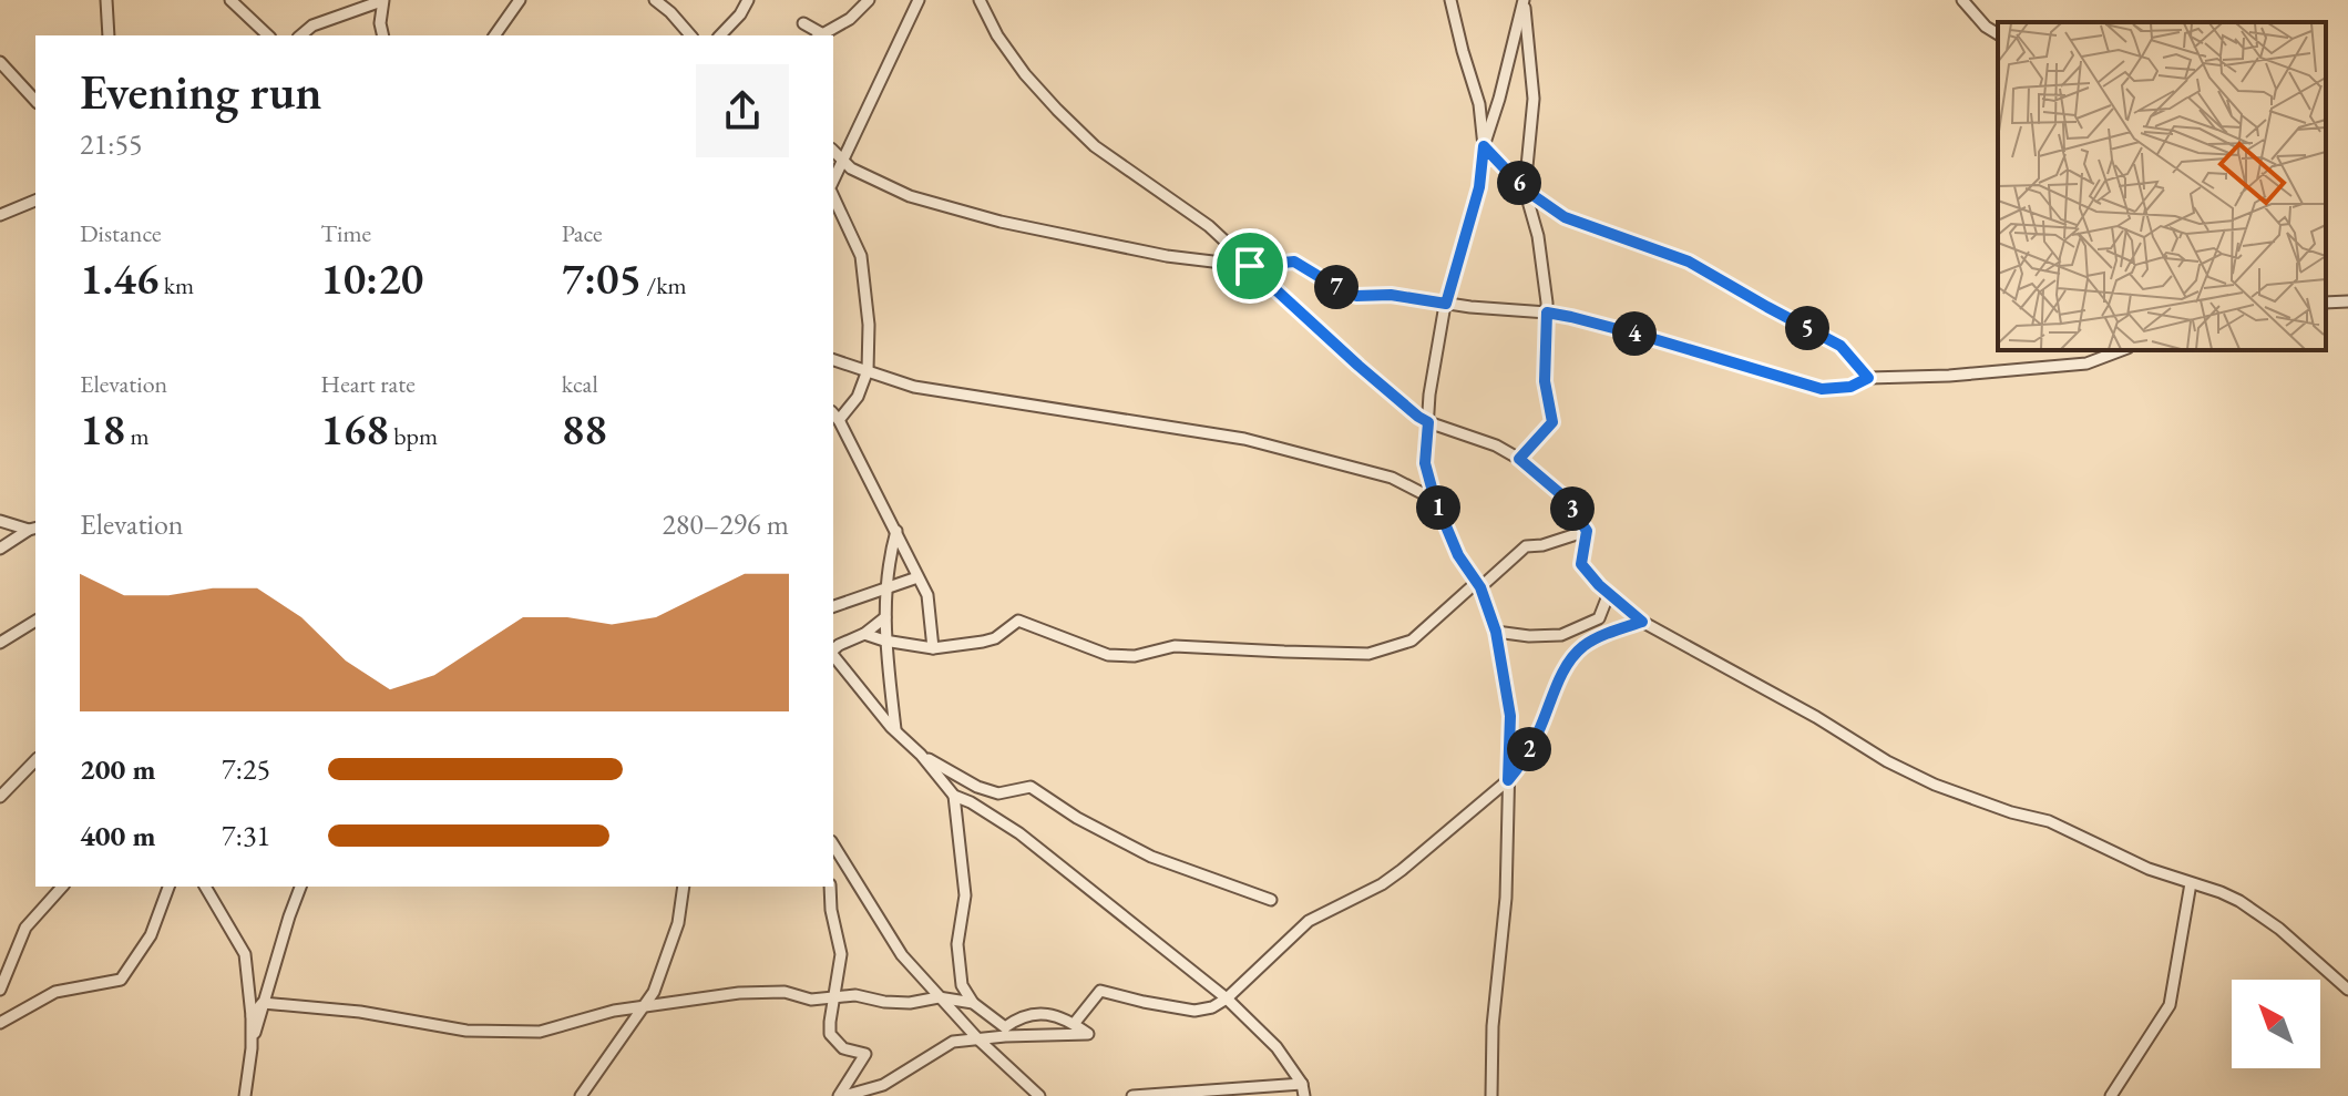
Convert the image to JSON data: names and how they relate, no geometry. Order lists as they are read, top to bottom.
{
  "north": "top left",
  "page": {
    "heading": ["Evening run", "21:55"],
    "pins": [
      "6",
      "7",
      "5",
      "4",
      "1",
      "3",
      "2"
    ],
    "stats": [
      ["Distance", "1.46 km"],
      ["Time", "10:20"],
      ["Pace", "7:05 /km"],
      ["Elevation", "18 m"],
      ["Heart rate", "168 bpm"],
      ["kcal", "88"]
    ],
    "chart": ["Elevation", "280–296 m"],
    "list": [
      {
        "name": "200 m",
        "note": "7:25"
      },
      {
        "name": "400 m",
        "note": "7:31"
      }
    ]
  }
}
